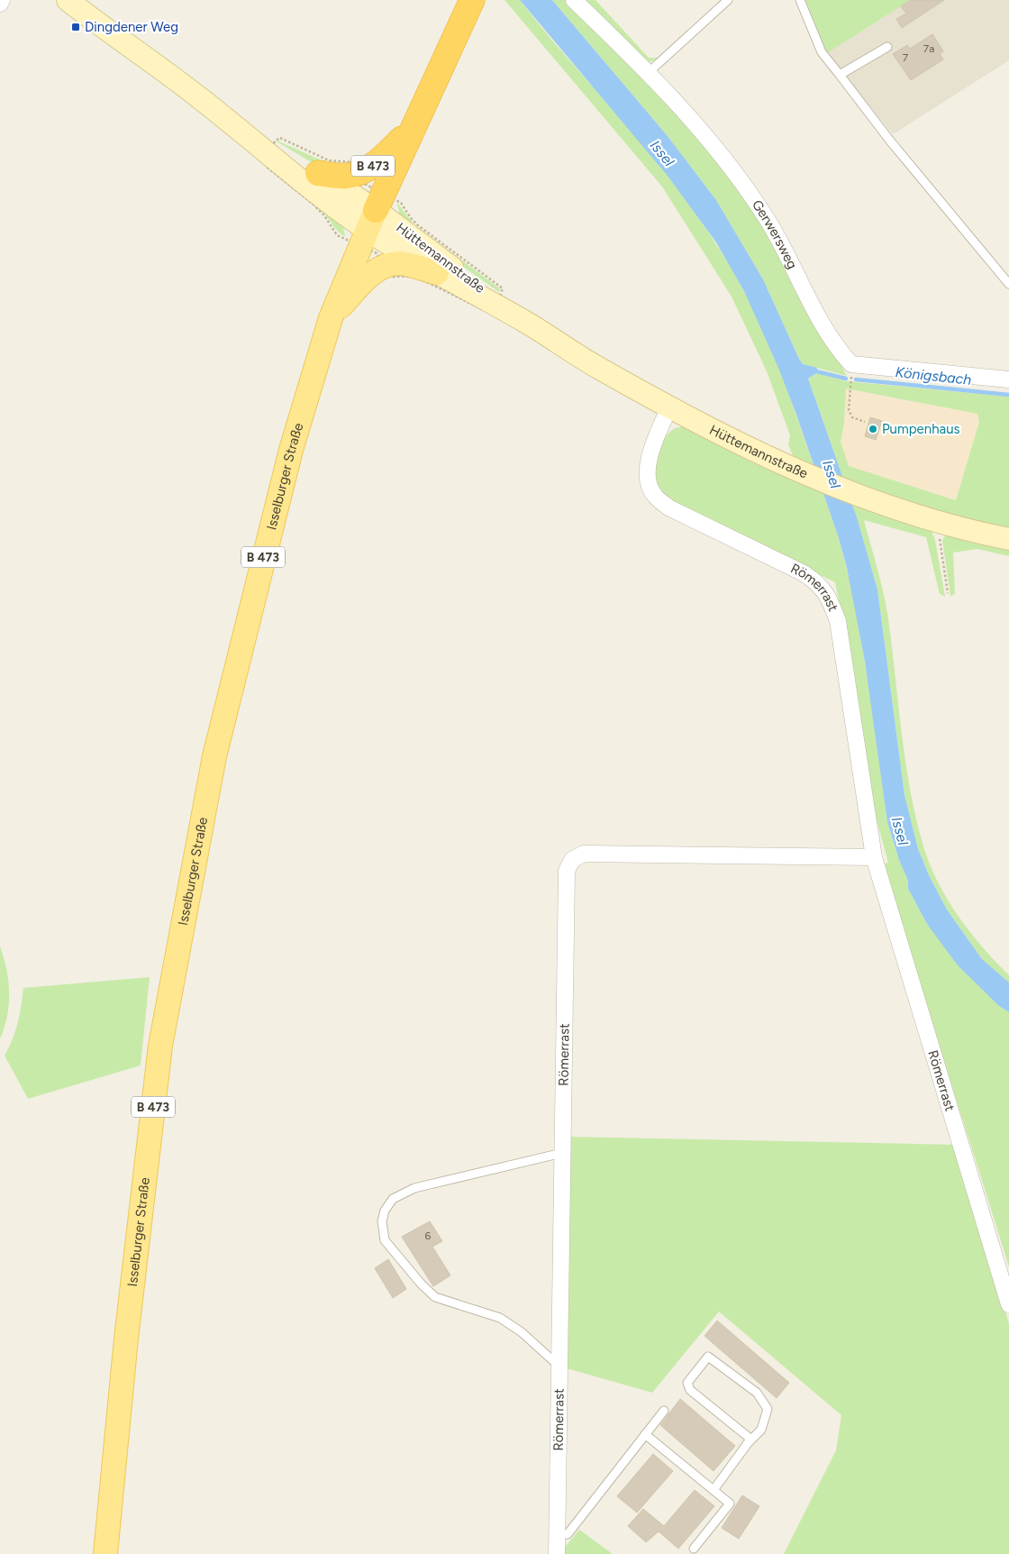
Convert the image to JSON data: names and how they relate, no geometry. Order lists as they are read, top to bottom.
{
  "streets": {
    "highway": ["B 473"],
    "main road": ["Hüttemannstraße", "Isselburger Straße"],
    "street": ["Gerwersweg", "Römerrast"]
  },
  "crossings": [
    ["B 473", "Hüttemannstraße"],
    ["B 473", "Isselburger Straße"],
    ["Hüttemannstraße", "Isselburger Straße"],
    ["Hüttemannstraße", "Römerrast"]
  ],
  "water": ["Issel", "Königsbach"],
  "places": {
    "transit": ["Dingdener Weg"],
    "other": ["Pumpenhaus"]
  },
  "house_numbers": ["7a", "7", "6"]
}
